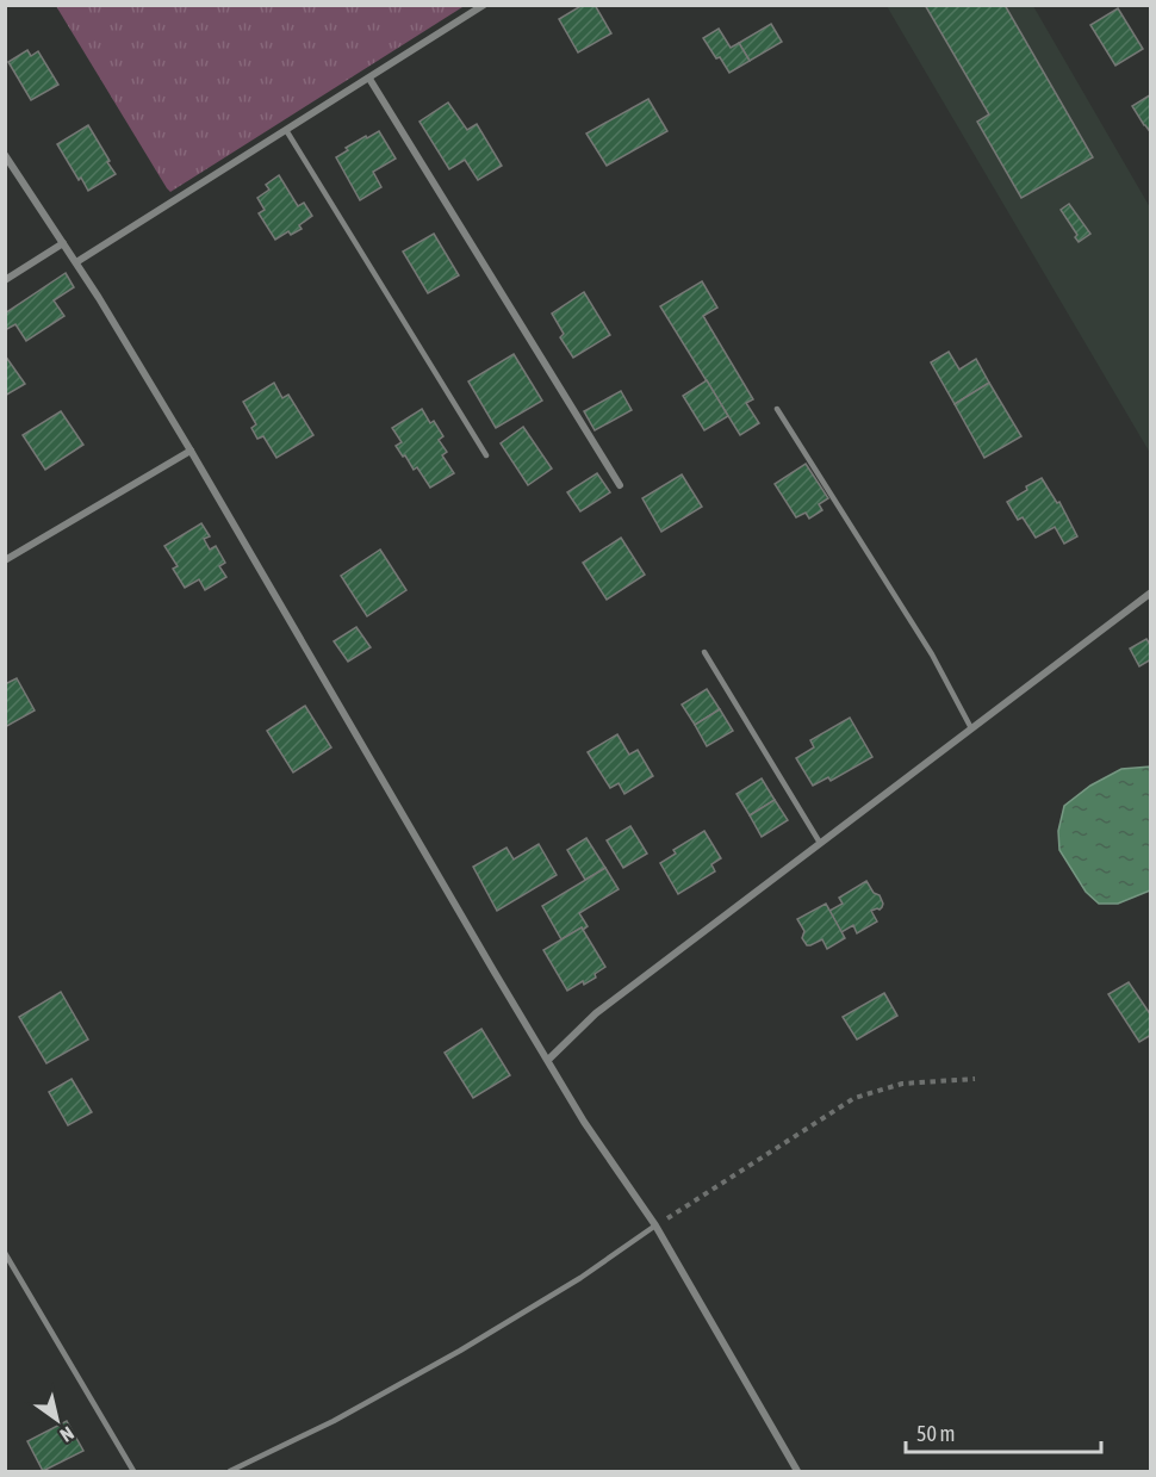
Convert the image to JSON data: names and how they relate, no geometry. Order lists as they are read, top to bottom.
{
  "scale_bar": "50 m",
  "north": "bottom right"
}
